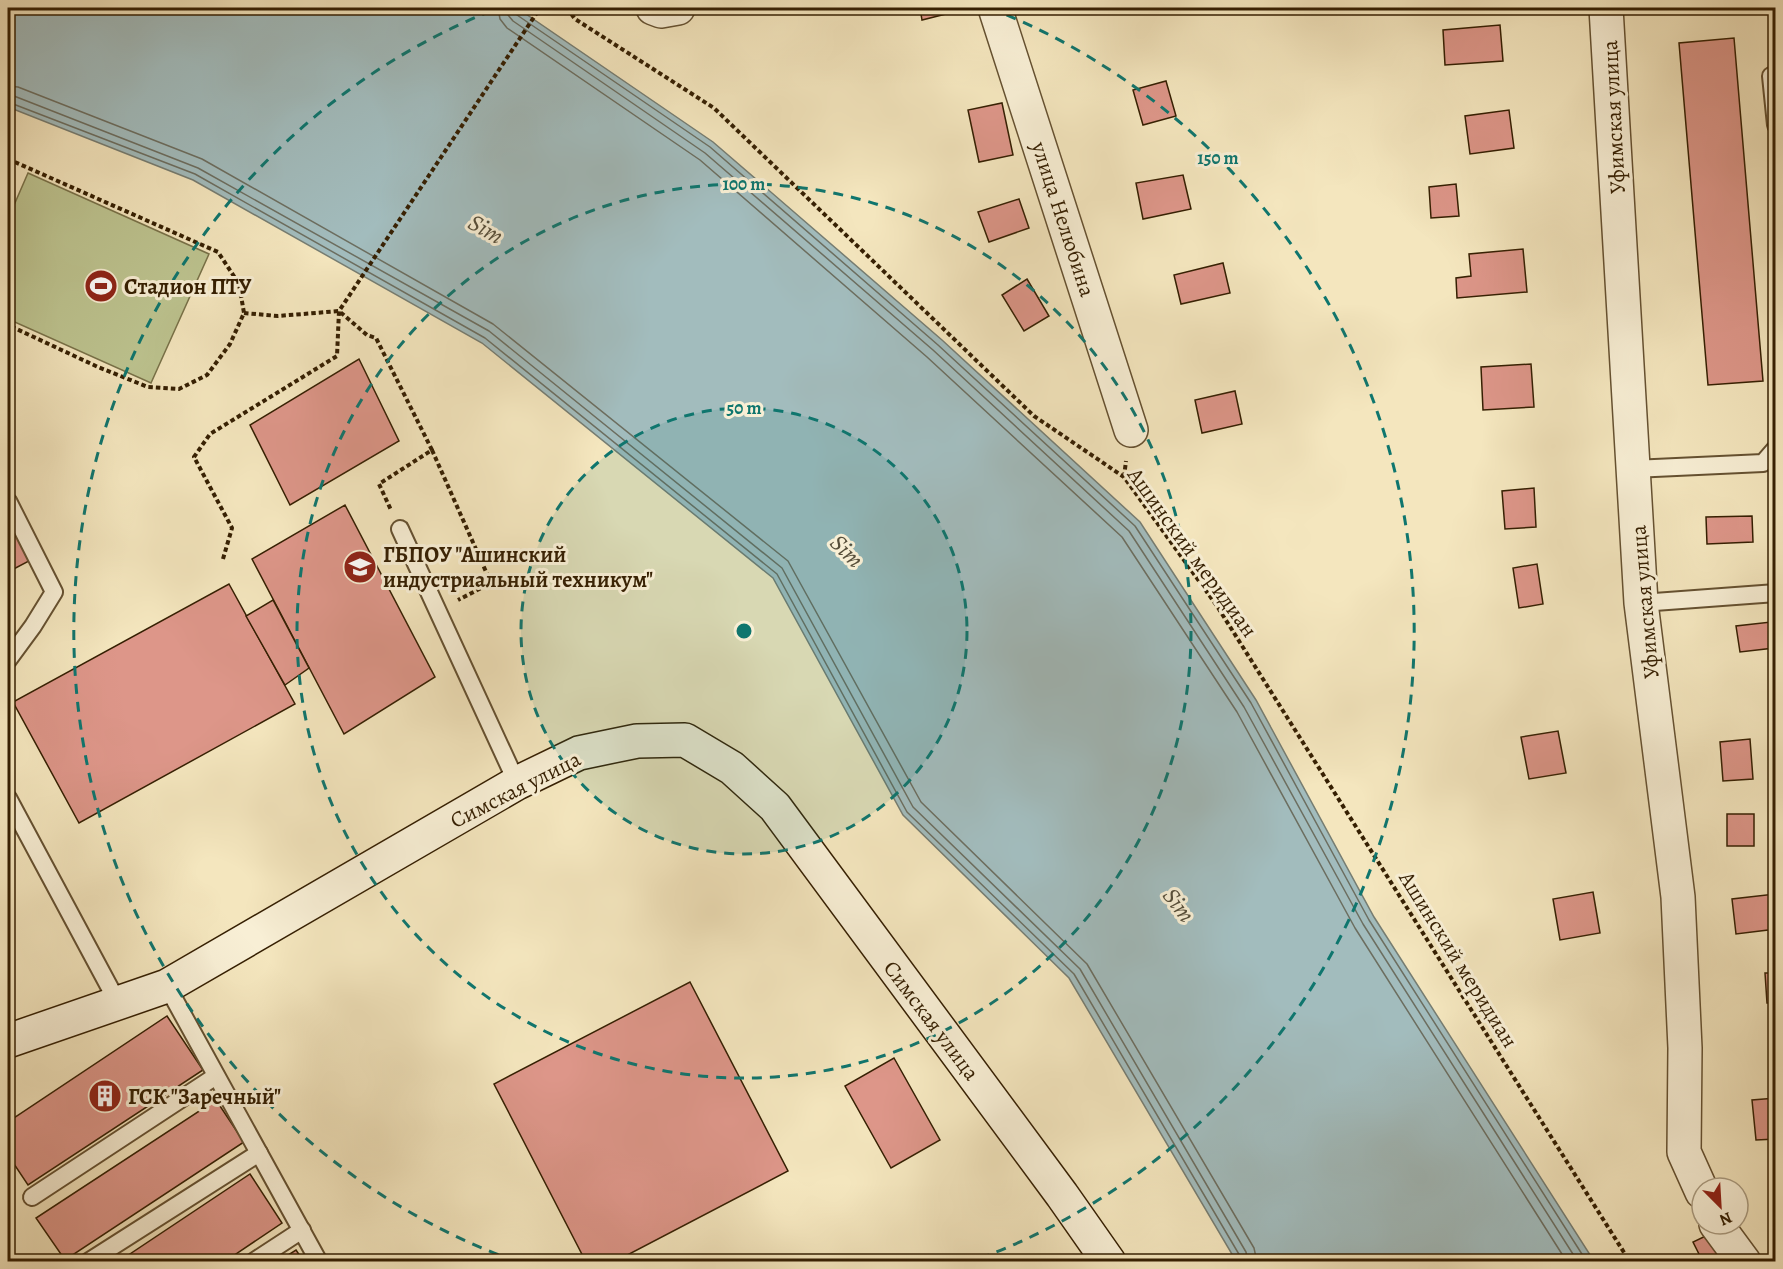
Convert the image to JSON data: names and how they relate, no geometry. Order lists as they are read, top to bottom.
{
  "streets": {
    "street": ["Уфимская улица", "улица Нелюбина", "Симская улица"],
    "path": ["Ашинский меридиан"]
  },
  "water": ["Sim"],
  "places": {
    "sports": ["Стадион ПТУ"],
    "school or university": ["ГБПОУ \"Ашинский индустриальный техникум\""],
    "building": ["ГСК \"Заречный\""]
  },
  "north": "bottom right",
  "rings": ["150 m", "100 m", "50 m"]
}
